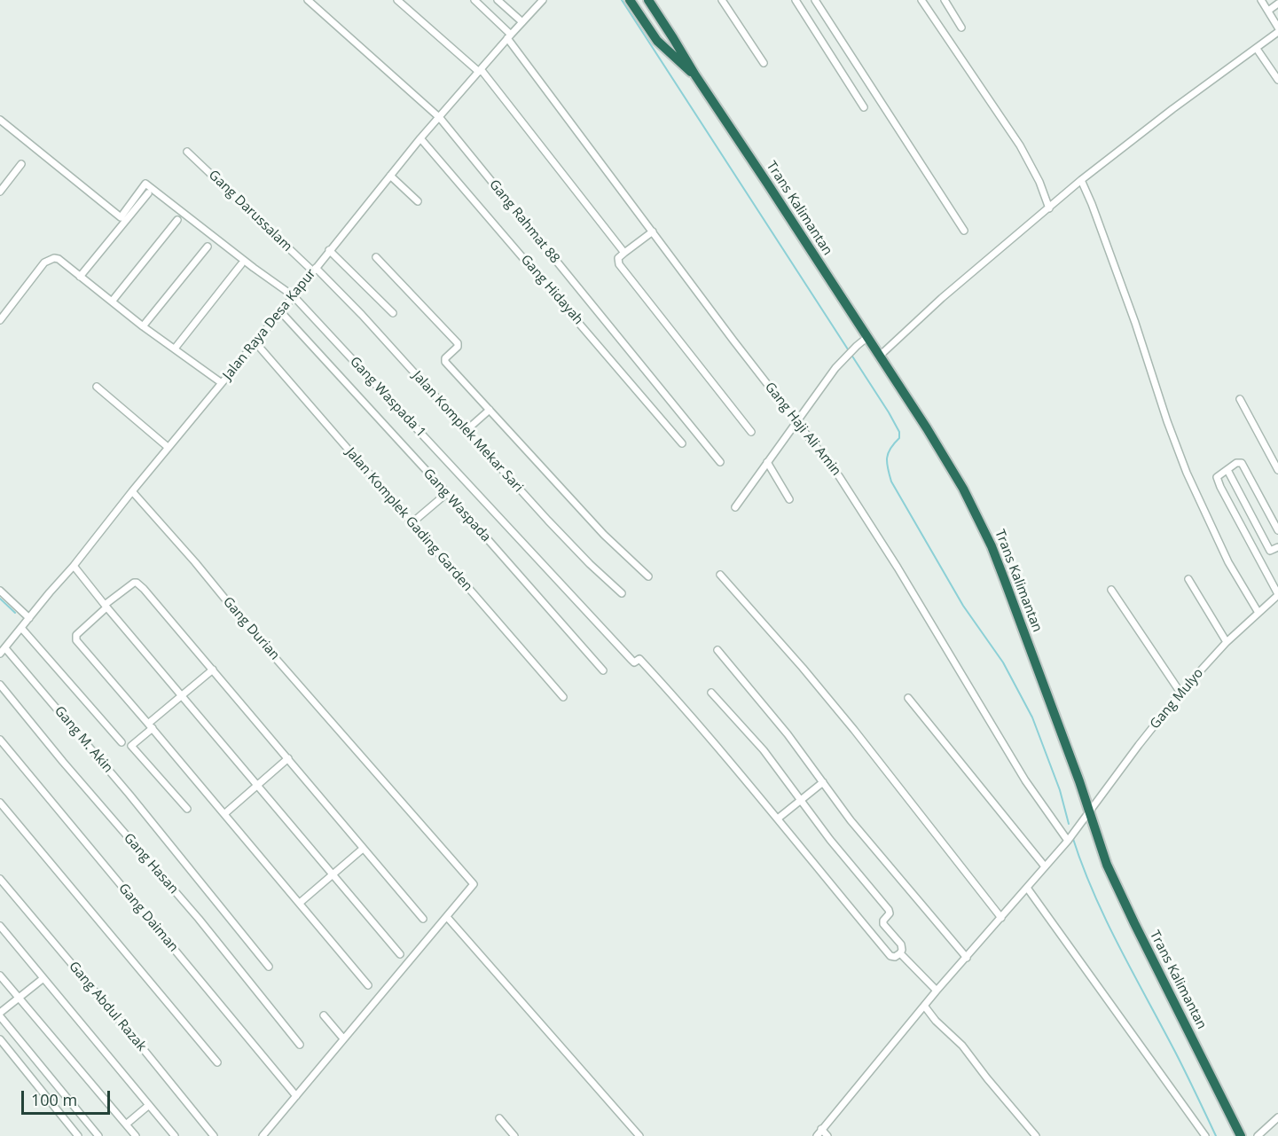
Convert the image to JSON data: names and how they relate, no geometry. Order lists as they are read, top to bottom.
{
  "streets": {
    "highway": ["Trans Kalimantan"],
    "street": [
      "Gang Darussalam",
      "Gang Rahmat 88",
      "Gang Hidayah",
      "Jalan Raya Desa Kapur",
      "Gang Waspada 1",
      "Gang Haji Ali Amin",
      "Jalan Komplek Mekar Sari",
      "Gang Waspada",
      "Jalan Komplek Gading Garden",
      "Gang Durian",
      "Gang Mulyo",
      "Gang M. Akin",
      "Gang Hasan",
      "Gang Daiman",
      "Gang Abdul Razak"
    ]
  },
  "crossings": [
    ["Trans Kalimantan", "Gang Mulyo"],
    ["Gang Darussalam", "Jalan Raya Desa Kapur"],
    ["Gang Darussalam", "Jalan Komplek Mekar Sari"],
    ["Gang Rahmat 88", "Jalan Raya Desa Kapur"],
    ["Gang Hidayah", "Jalan Raya Desa Kapur"],
    ["Jalan Raya Desa Kapur", "Gang Waspada 1"],
    ["Jalan Raya Desa Kapur", "Gang Haji Ali Amin"],
    ["Jalan Raya Desa Kapur", "Jalan Komplek Mekar Sari"],
    ["Jalan Raya Desa Kapur", "Gang Waspada"],
    ["Jalan Raya Desa Kapur", "Jalan Komplek Gading Garden"],
    ["Jalan Raya Desa Kapur", "Gang Durian"],
    ["Jalan Raya Desa Kapur", "Gang M. Akin"],
    ["Gang Haji Ali Amin", "Gang Mulyo"]
  ],
  "scale_bar": "100 m"
}
